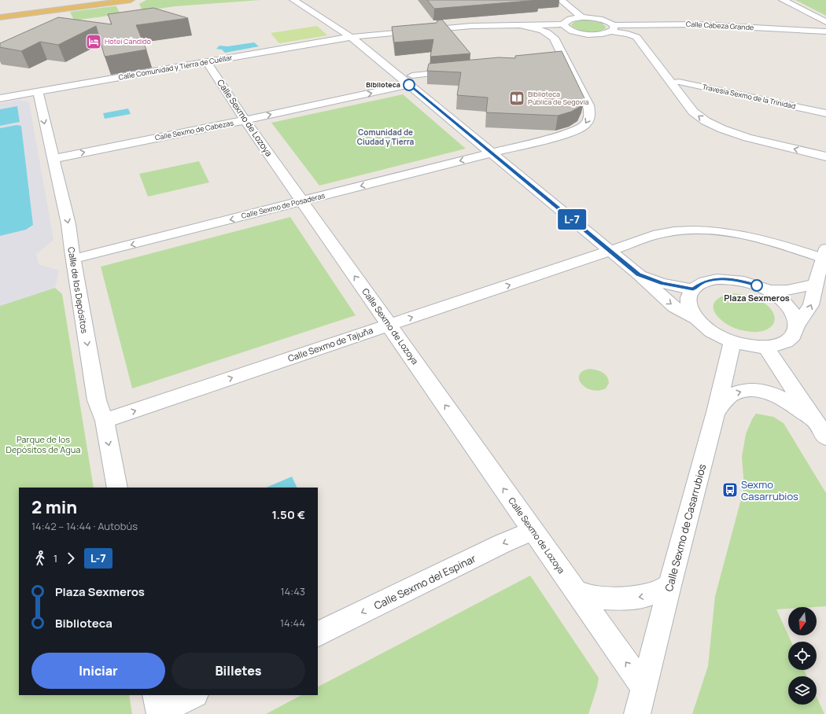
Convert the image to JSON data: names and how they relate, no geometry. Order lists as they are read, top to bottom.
{
  "streets": {
    "street": [
      "Calle Cabeza Grande",
      "Calle Comunidad y Tierra de Cuéllar",
      "Travesía Sexmo de la Trinidad",
      "Calle Sexmo de Lozoya",
      "Calle Sexmo de Cabezas",
      "Calle Sexmo de Posaderas",
      "Calle de los Depósitos",
      "Calle Sexmo de Tajuña",
      "Calle Sexmo de Casarrubios",
      "Calle Sexmo del Espinar"
    ]
  },
  "crossings": [
    ["Calle Comunidad y Tierra de Cuéllar", "Calle Sexmo de Lozoya"],
    ["Calle Comunidad y Tierra de Cuéllar", "Calle de los Depósitos"],
    ["Calle Sexmo de Lozoya", "Calle Sexmo de Cabezas"],
    ["Calle Sexmo de Lozoya", "Calle Sexmo de Posaderas"],
    ["Calle Sexmo de Lozoya", "Calle Sexmo de Tajuña"],
    ["Calle Sexmo de Lozoya", "Calle Sexmo de Casarrubios"],
    ["Calle Sexmo de Lozoya", "Calle Sexmo del Espinar"],
    ["Calle Sexmo de Cabezas", "Calle de los Depósitos"],
    ["Calle Sexmo de Posaderas", "Calle de los Depósitos"],
    ["Calle de los Depósitos", "Calle Sexmo de Tajuña"]
  ],
  "one_way": [
    "Calle Sexmo de Lozoya",
    "Calle Sexmo de Cabezas",
    "Calle Sexmo de Posaderas",
    "Calle de los Depósitos",
    "Calle Sexmo de Tajuña",
    "Calle Sexmo del Espinar"
  ],
  "districts": ["Comunidad de Ciudad y Tierra"],
  "parks": ["Parque de los Depósitos de Agua"],
  "places": {
    "hotel": ["Hotel Cándido"],
    "other": ["Biblioteca", "Plaza Sexmeros"],
    "library": ["Biblioteca Pública de Segovia"],
    "bus stop": ["Sexmo Casarrubios"]
  },
  "lines": ["bus line L-7"],
  "north": "bottom",
  "page": {
    "on_map": "L-7",
    "heading": ["2 min", "14:42 – 14:44 · Autobús", "1.50 €"],
    "legs": ["1", "L-7"],
    "list": [
      {
        "name": "Plaza Sexmeros",
        "value": "14:43"
      },
      {
        "name": "Biblioteca",
        "value": "14:44"
      }
    ],
    "buttons": ["Iniciar", "Billetes"]
  }
}
